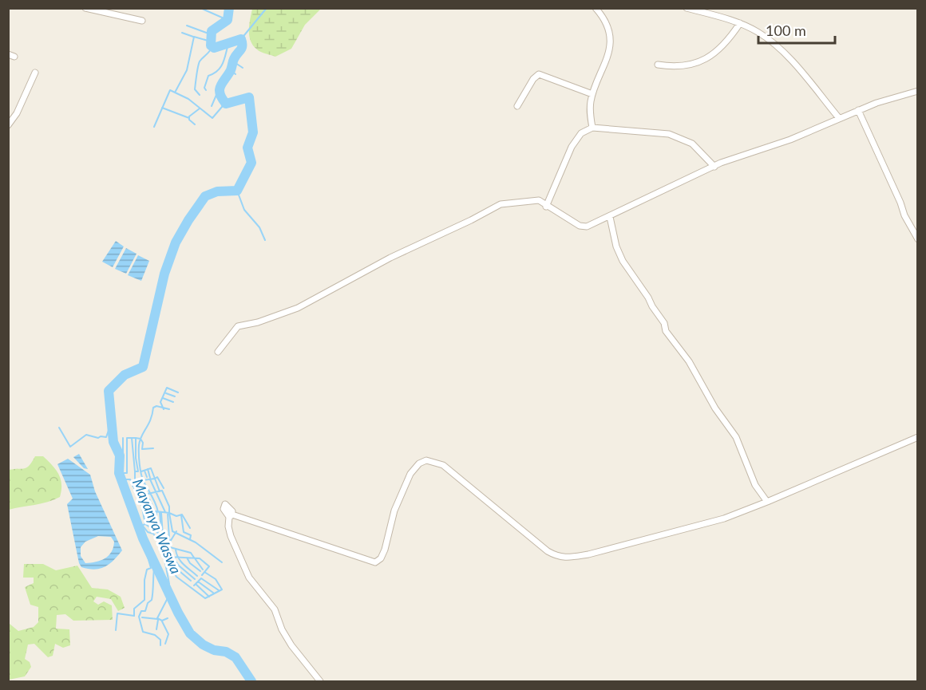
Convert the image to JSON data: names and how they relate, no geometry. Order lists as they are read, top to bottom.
{
  "water": ["Mayanya Waswa"],
  "scale_bar": "100 m"
}
